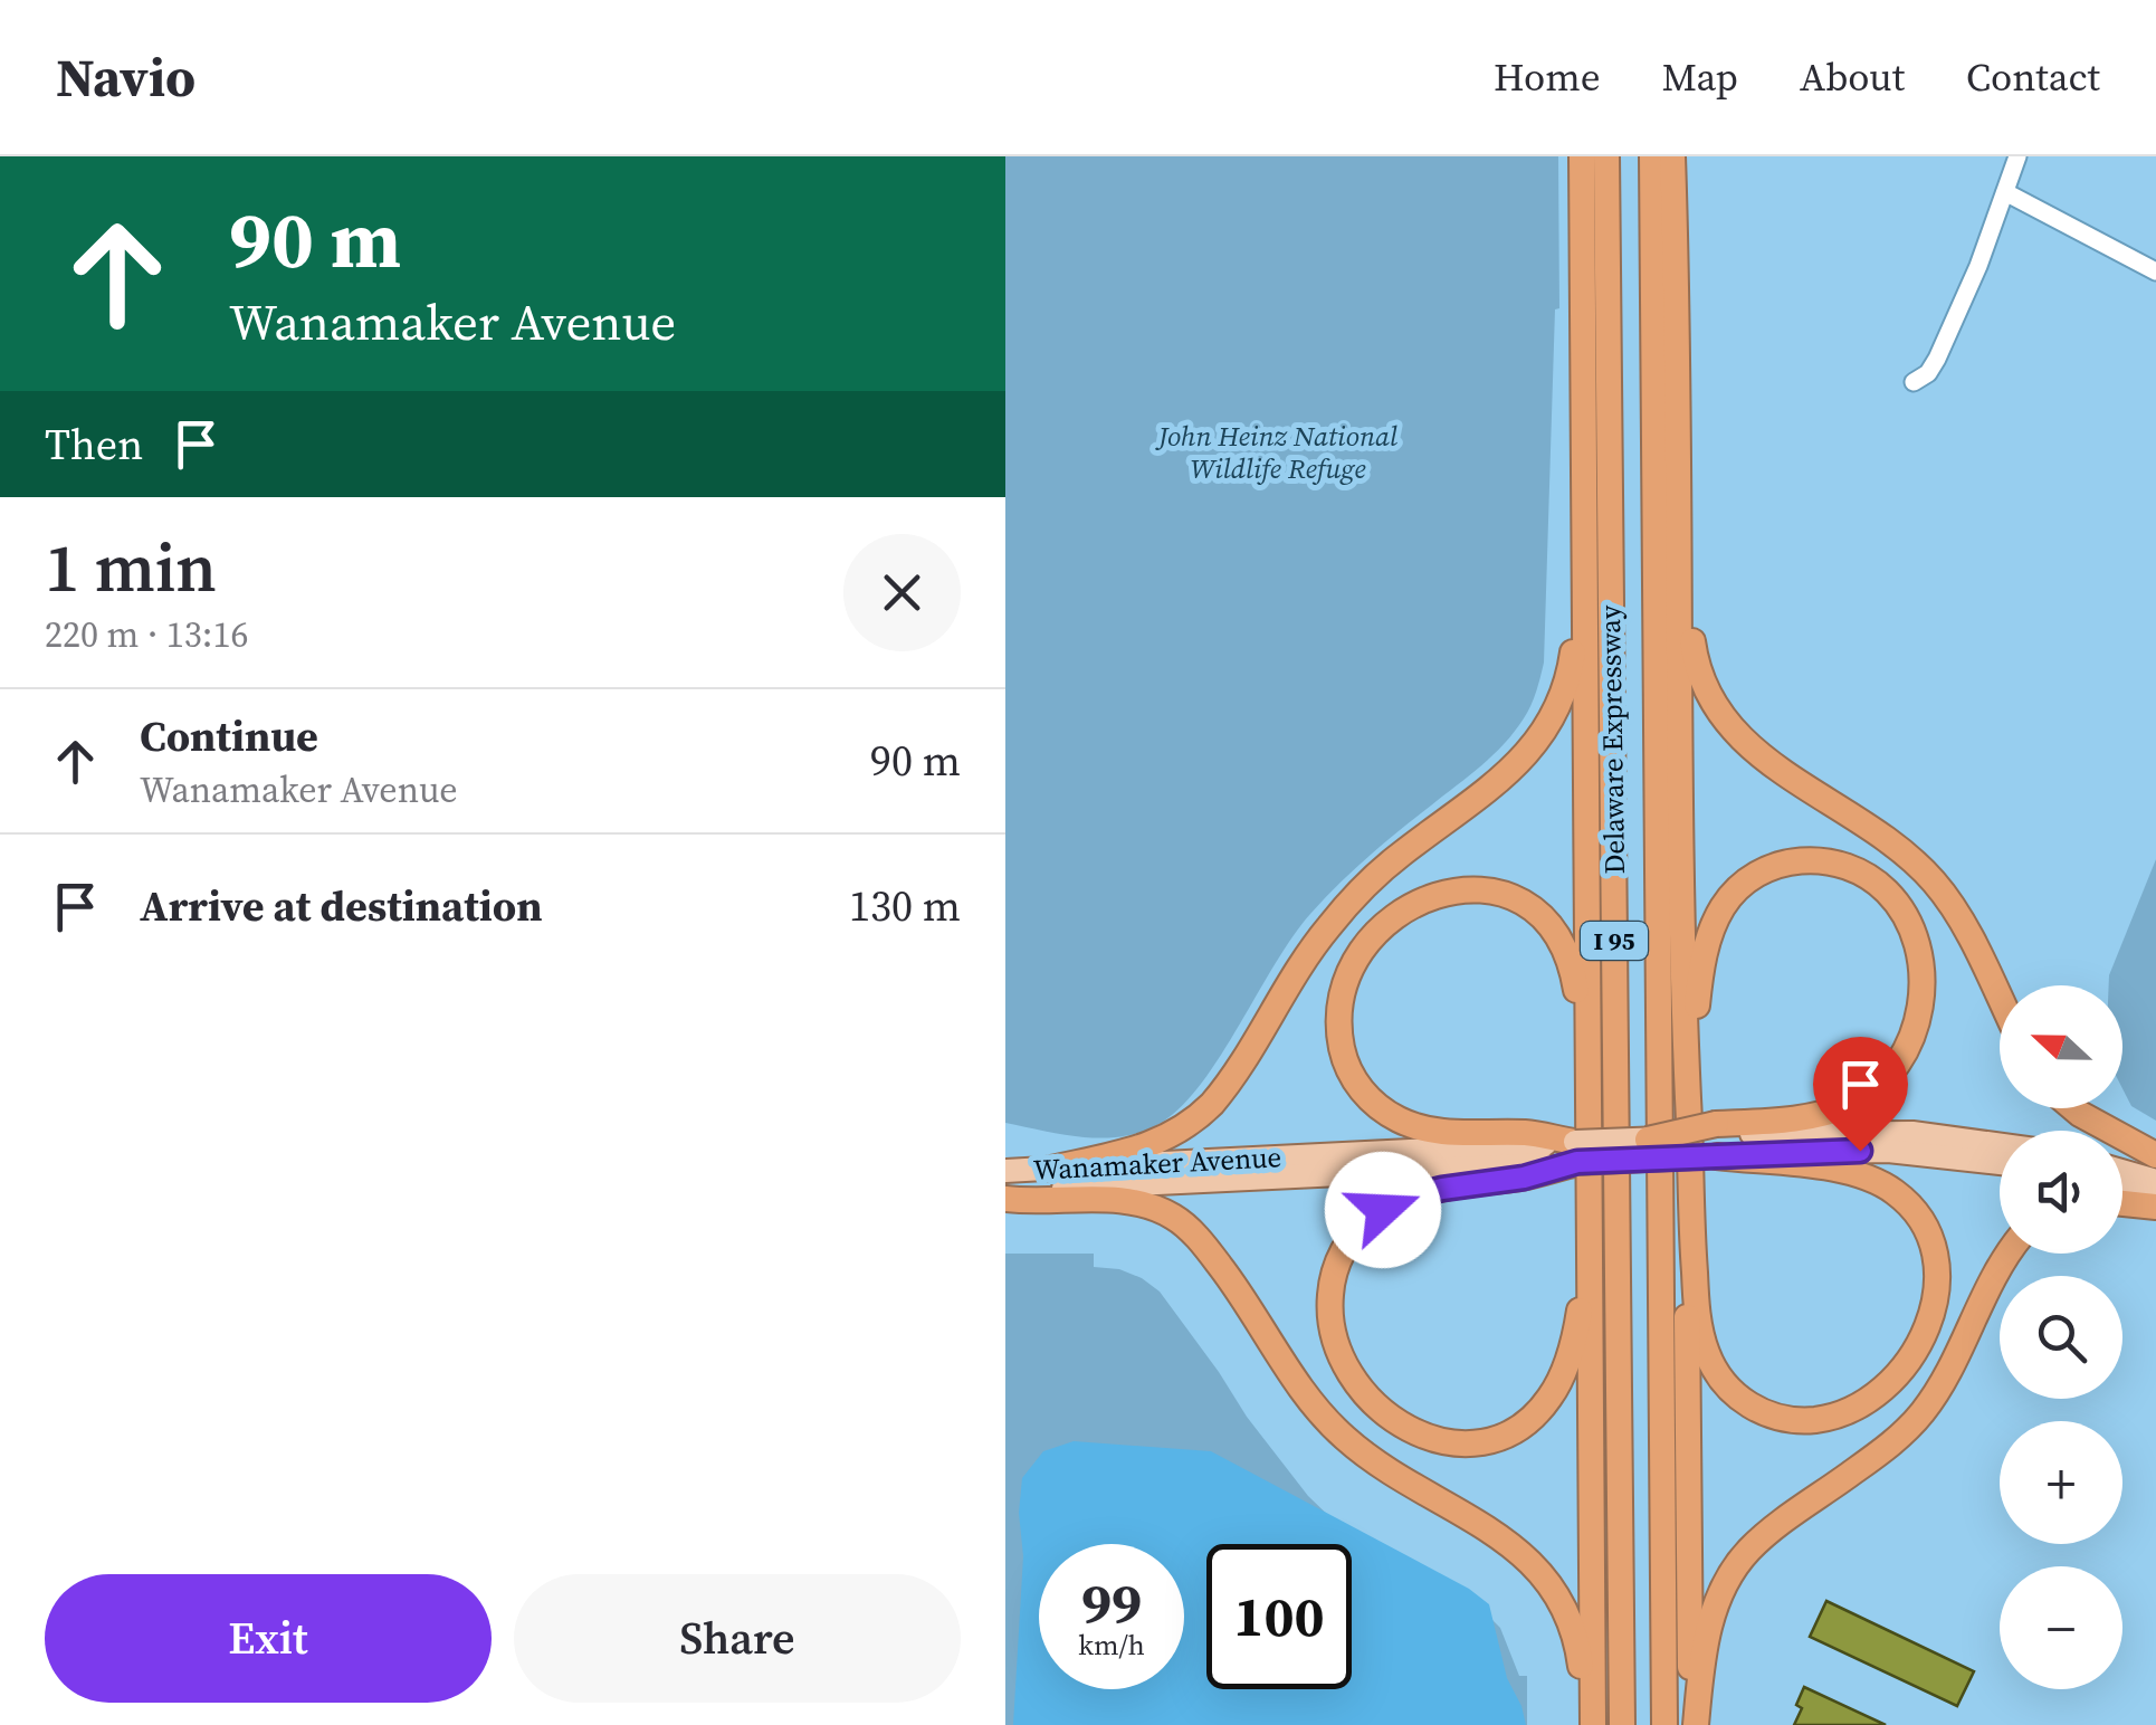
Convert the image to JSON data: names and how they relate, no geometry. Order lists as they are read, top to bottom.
{
  "streets": {
    "highway": ["Delaware Expressway", "I 95"],
    "main road": ["Wanamaker Avenue"]
  },
  "parks": ["John Heinz National Wildlife Refuge"],
  "north": "left",
  "page": {
    "header": "Navio",
    "nav": [
      "Home",
      "Map",
      "About",
      "Contact"
    ],
    "turn": ["90 m", "Wanamaker Avenue"],
    "then": "Then",
    "heading": ["1 min", "220 m · 13:16"],
    "list": [
      {
        "name": "Continue",
        "note": "Wanamaker Avenue",
        "value": "90 m"
      },
      {
        "name": "Arrive at destination",
        "value": "130 m"
      }
    ],
    "map_buttons": ["+", "−"],
    "speed": "99 km/h",
    "limit": "100",
    "buttons": ["Exit", "Share"]
  }
}
